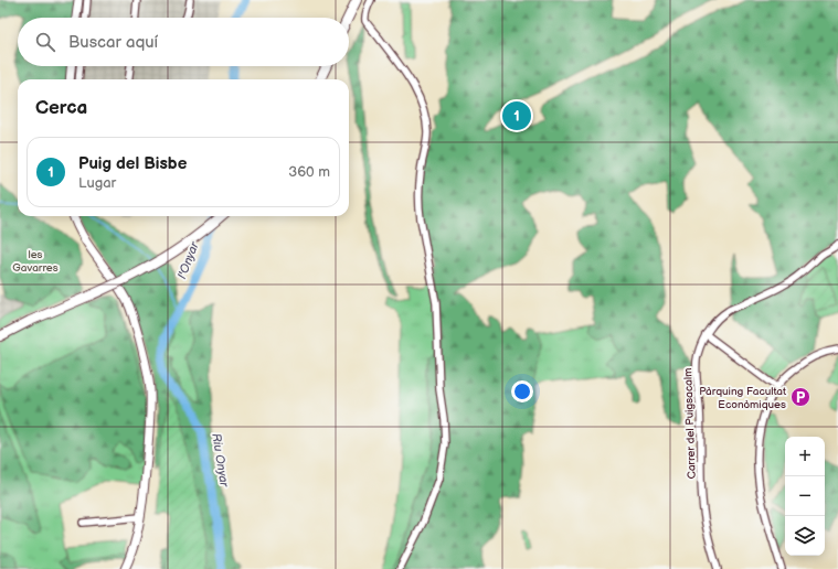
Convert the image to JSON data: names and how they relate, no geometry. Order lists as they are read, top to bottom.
{
  "streets": {
    "street": ["Carrer del Puigsacalm"]
  },
  "water": ["l'Onyar", "Riu Onyar"],
  "parks": ["les Gavarres"],
  "places": {
    "parking": ["Pàrquing Facultat Econòmiques"]
  },
  "page": {
    "search": "Buscar aquí",
    "heading": "Cerca",
    "pins": "1",
    "list": [
      {
        "mark": "1",
        "name": "Puig del Bisbe",
        "note": "Lugar",
        "value": "360 m"
      }
    ],
    "map_buttons": ["+", "−"]
  }
}
